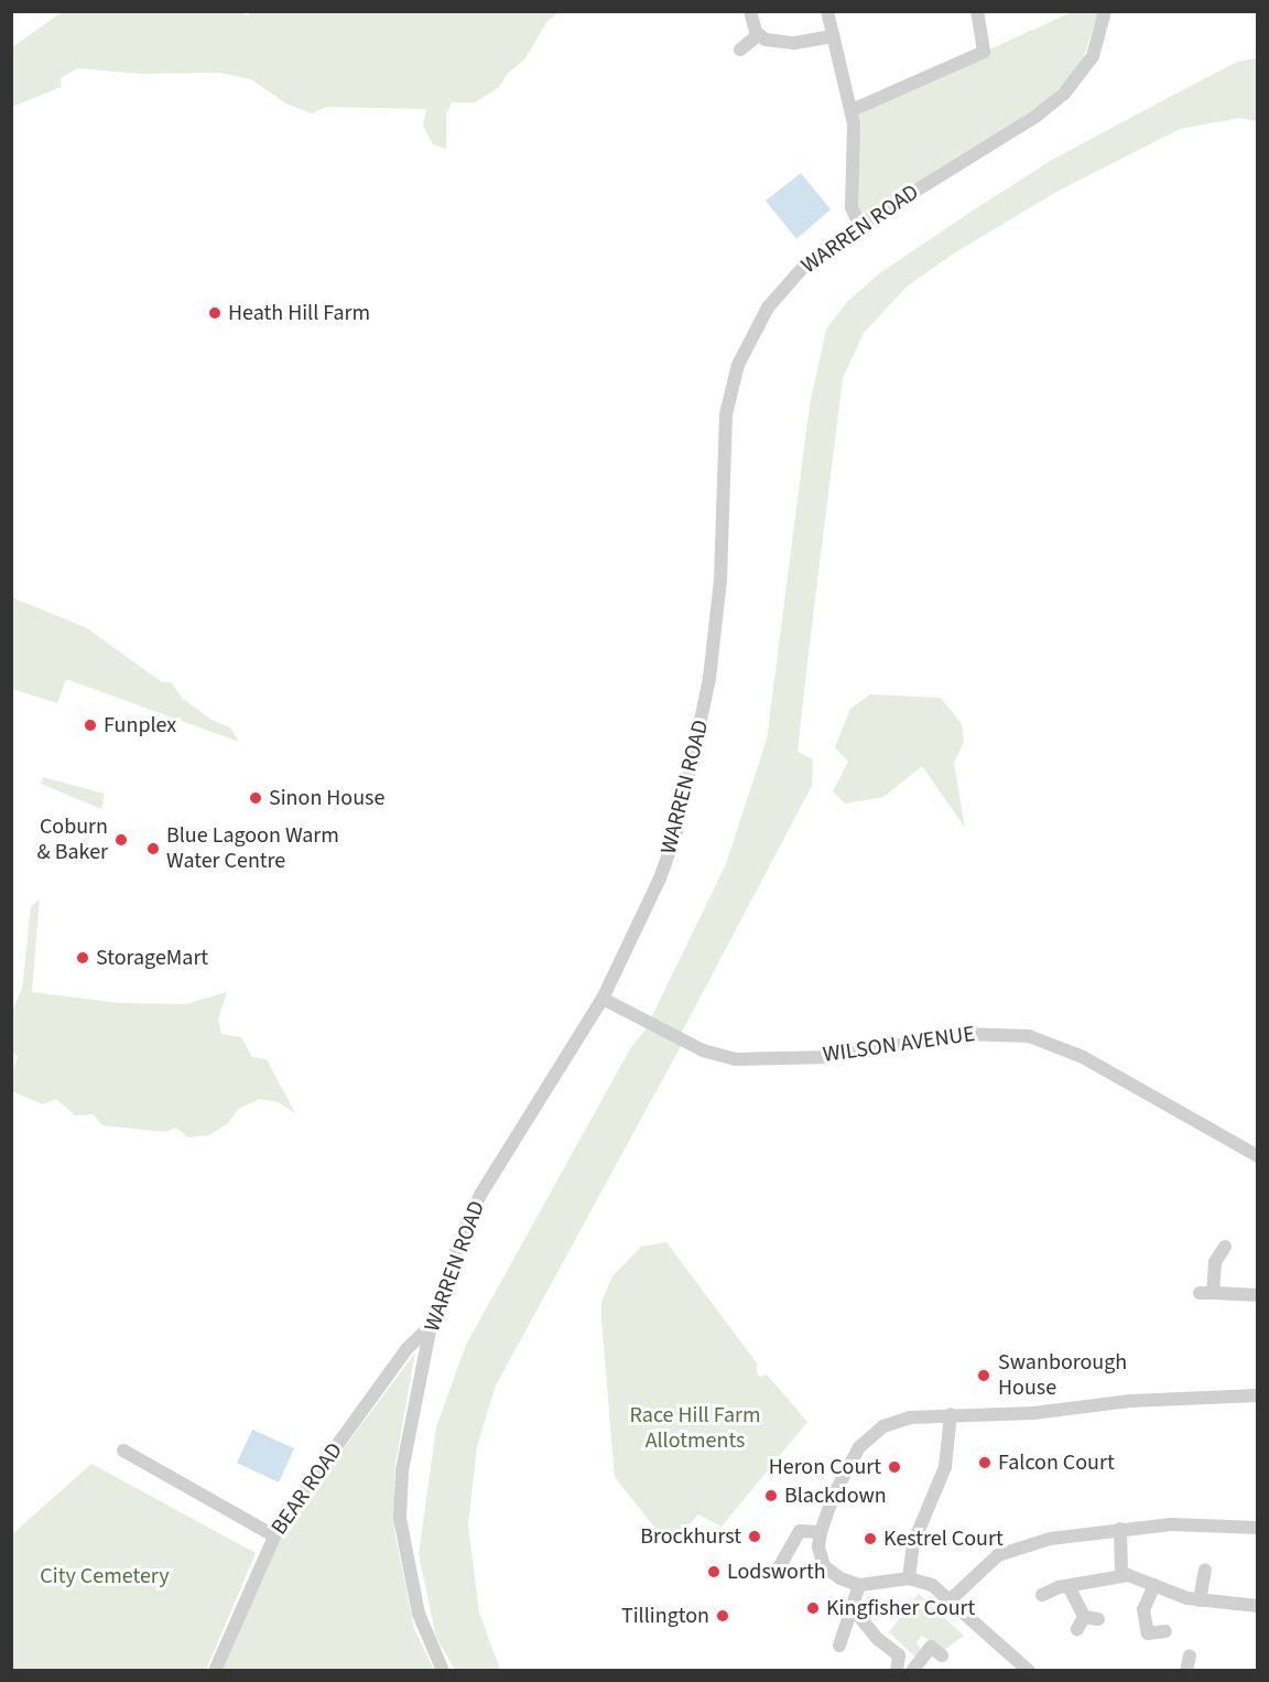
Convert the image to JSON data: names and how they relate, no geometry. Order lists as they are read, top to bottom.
{
  "streets": {
    "street": ["WARREN ROAD", "WILSON AVENUE", "BEAR ROAD"]
  },
  "crossings": [
    ["WARREN ROAD", "WILSON AVENUE"],
    ["WARREN ROAD", "BEAR ROAD"]
  ],
  "parks": ["Race Hill Farm Allotments", "City Cemetery"],
  "places": [
    "Heath Hill Farm",
    "Funplex",
    "Sinon House",
    "Coburn & Baker",
    "Blue Lagoon Warm Water Centre",
    "StorageMart",
    "Swanborough House",
    "Falcon Court",
    "Heron Court",
    "Blackdown",
    "Brockhurst",
    "Kestrel Court",
    "Lodsworth",
    "Kingfisher Court",
    "Tillington"
  ]
}
